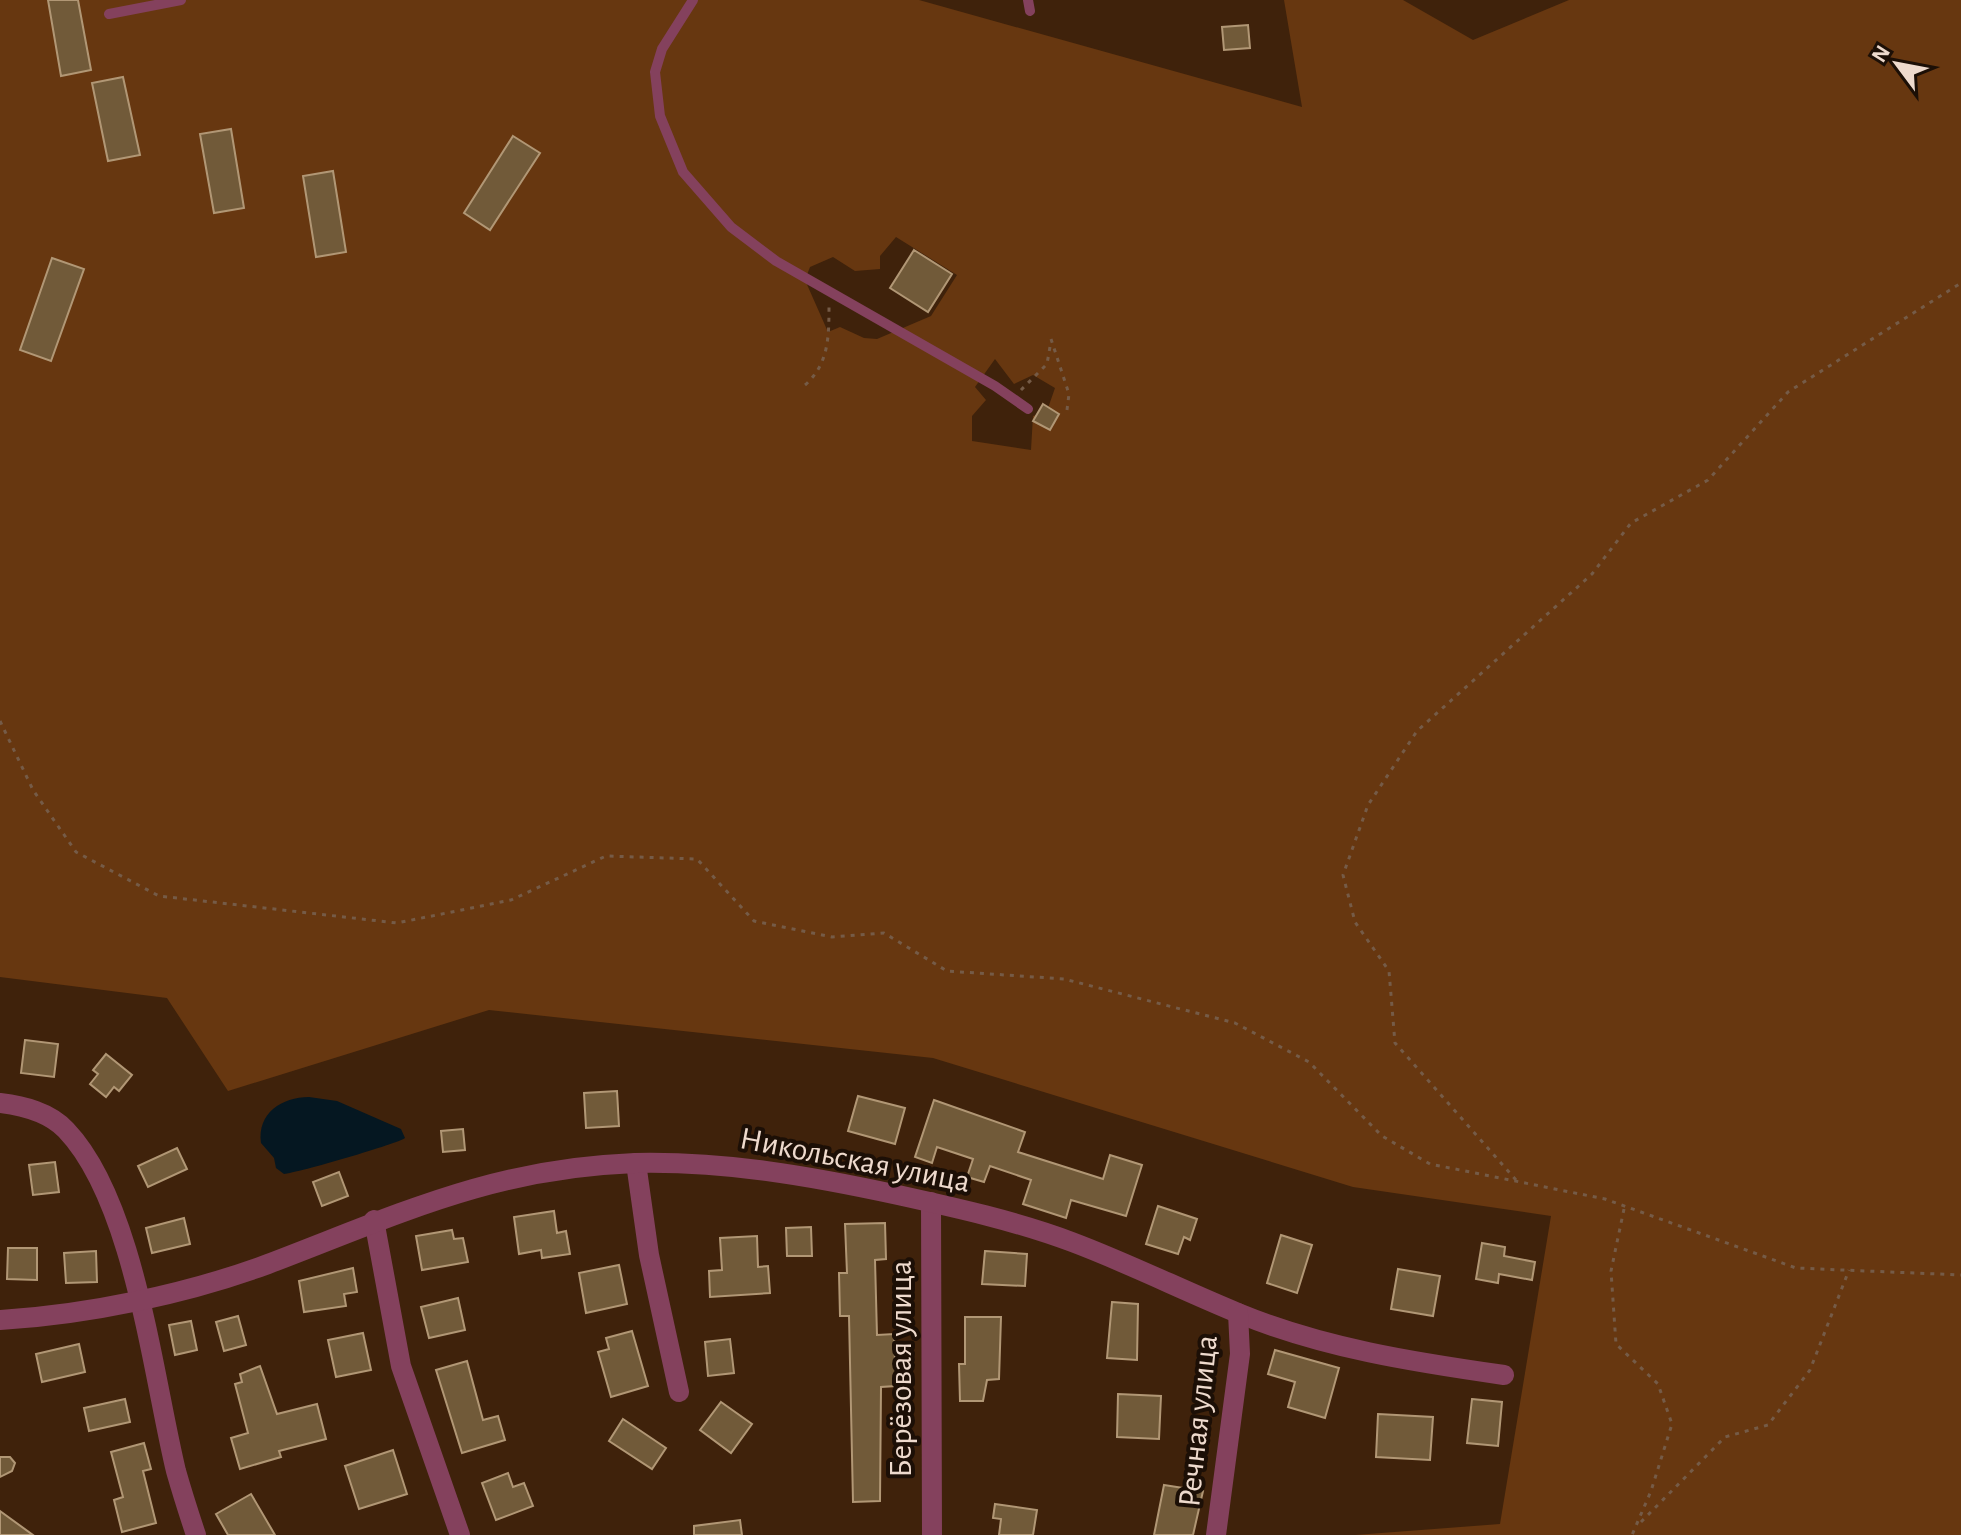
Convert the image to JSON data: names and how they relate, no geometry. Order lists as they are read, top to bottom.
{
  "streets": {
    "street": ["Никольская улица", "Берёзовая улица", "Речная улица"]
  },
  "crossings": [
    ["Никольская улица", "Берёзовая улица"],
    ["Никольская улица", "Речная улица"]
  ],
  "north": "top left"
}
